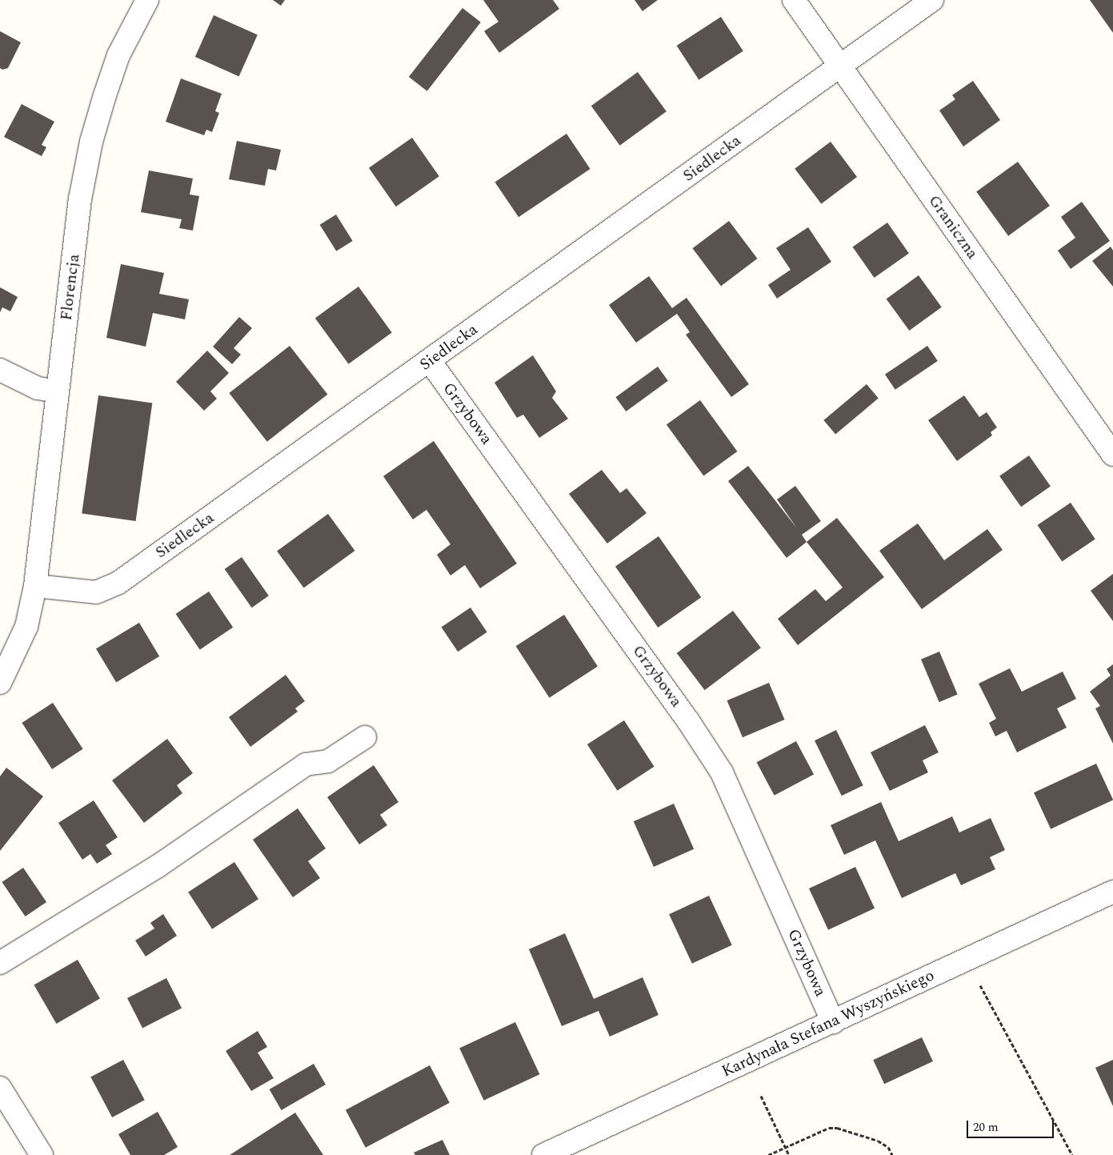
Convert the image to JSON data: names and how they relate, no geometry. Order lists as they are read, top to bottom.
{
  "streets": {
    "street": [
      "Siedlecka",
      "Graniczna",
      "Florencja",
      "Grzybowa",
      "Kardynała Stefana Wyszyńskiego"
    ]
  },
  "crossings": [
    ["Siedlecka", "Graniczna"],
    ["Siedlecka", "Florencja"],
    ["Siedlecka", "Grzybowa"],
    ["Grzybowa", "Kardynała Stefana Wyszyńskiego"]
  ],
  "scale_bar": "20 m"
}
